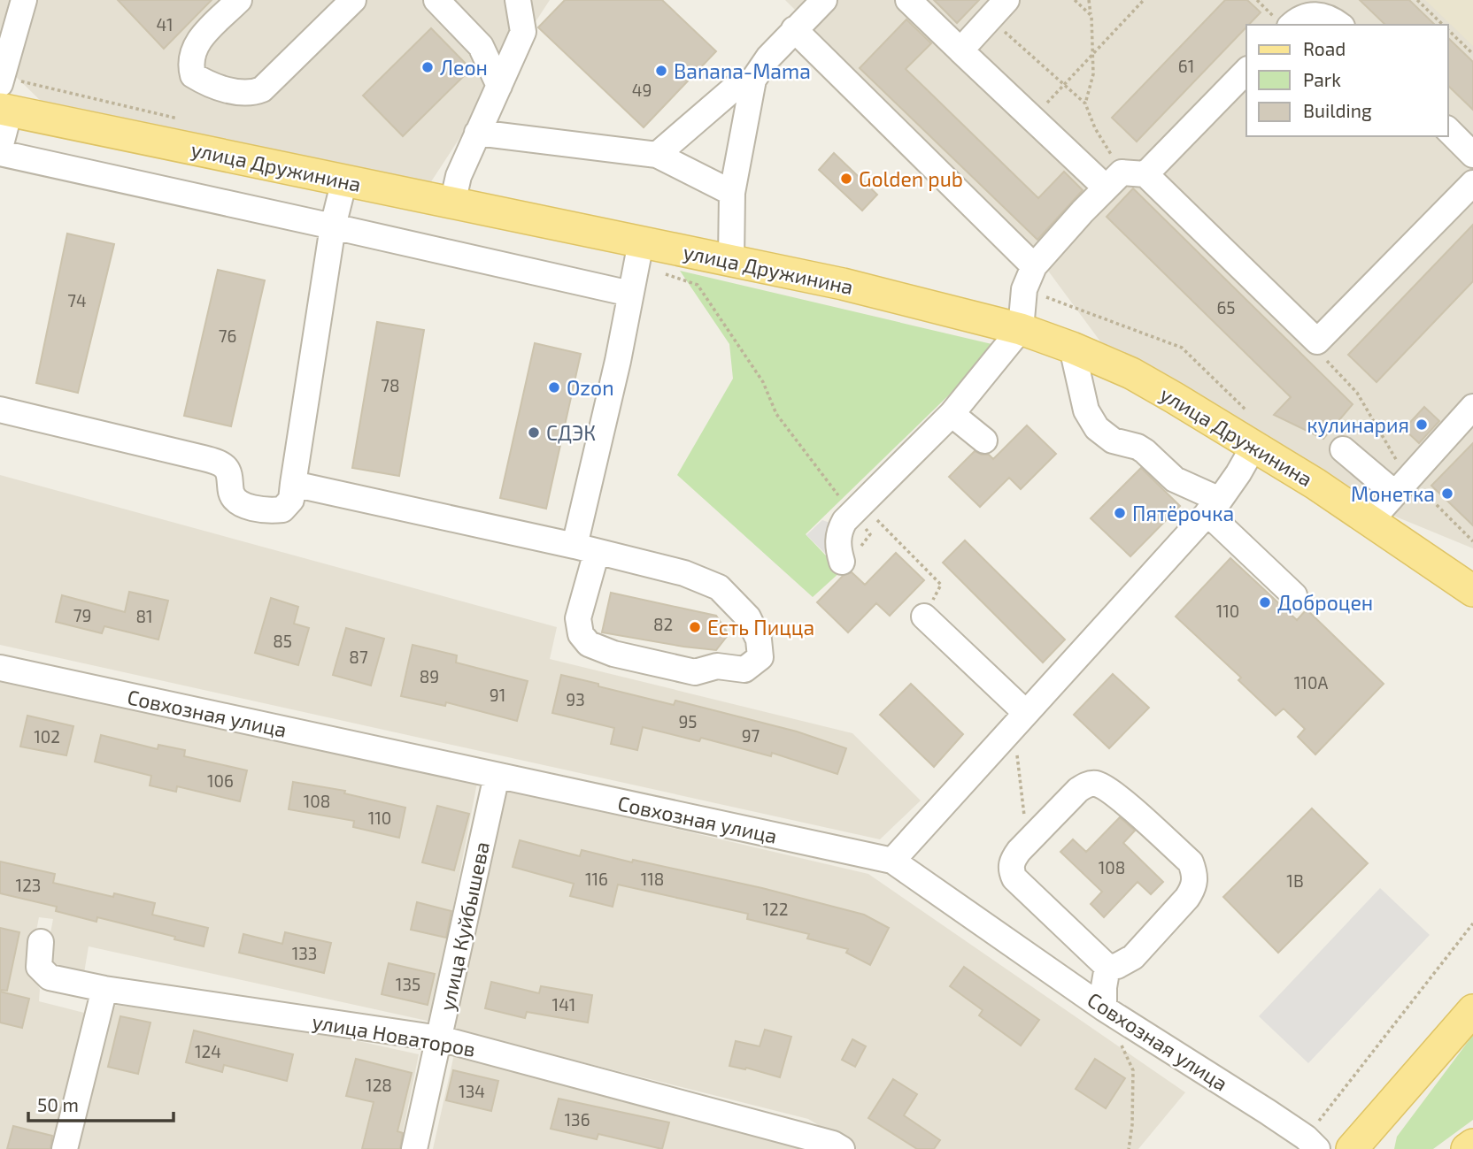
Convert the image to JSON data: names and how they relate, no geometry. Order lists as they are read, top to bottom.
{
  "streets": {
    "main road": ["улица Дружинина"],
    "street": ["Совхозная улица", "улица Куйбышева", "улица Новаторов"]
  },
  "crossings": [
    ["Совхозная улица", "улица Куйбышева"],
    ["улица Куйбышева", "улица Новаторов"]
  ],
  "places": [
    "Леон",
    "Banana-Mama",
    "Golden pub",
    "Ozon",
    "кулинария",
    "СДЭК",
    "Монетка",
    "Пятёрочка",
    "Доброцен",
    "Есть Пицца"
  ],
  "house_numbers": [
    "41",
    "61",
    "49",
    "74",
    "65",
    "76",
    "78",
    "110",
    "79",
    "81",
    "82",
    "85",
    "87",
    "89",
    "110А",
    "91",
    "93",
    "95",
    "97",
    "102",
    "106",
    "108",
    "110",
    "108",
    "116",
    "118",
    "1В",
    "123",
    "122",
    "133",
    "135",
    "141",
    "124",
    "128",
    "134",
    "136"
  ],
  "legend": ["Road", "Park", "Building"],
  "scale_bar": "50 m"
}
